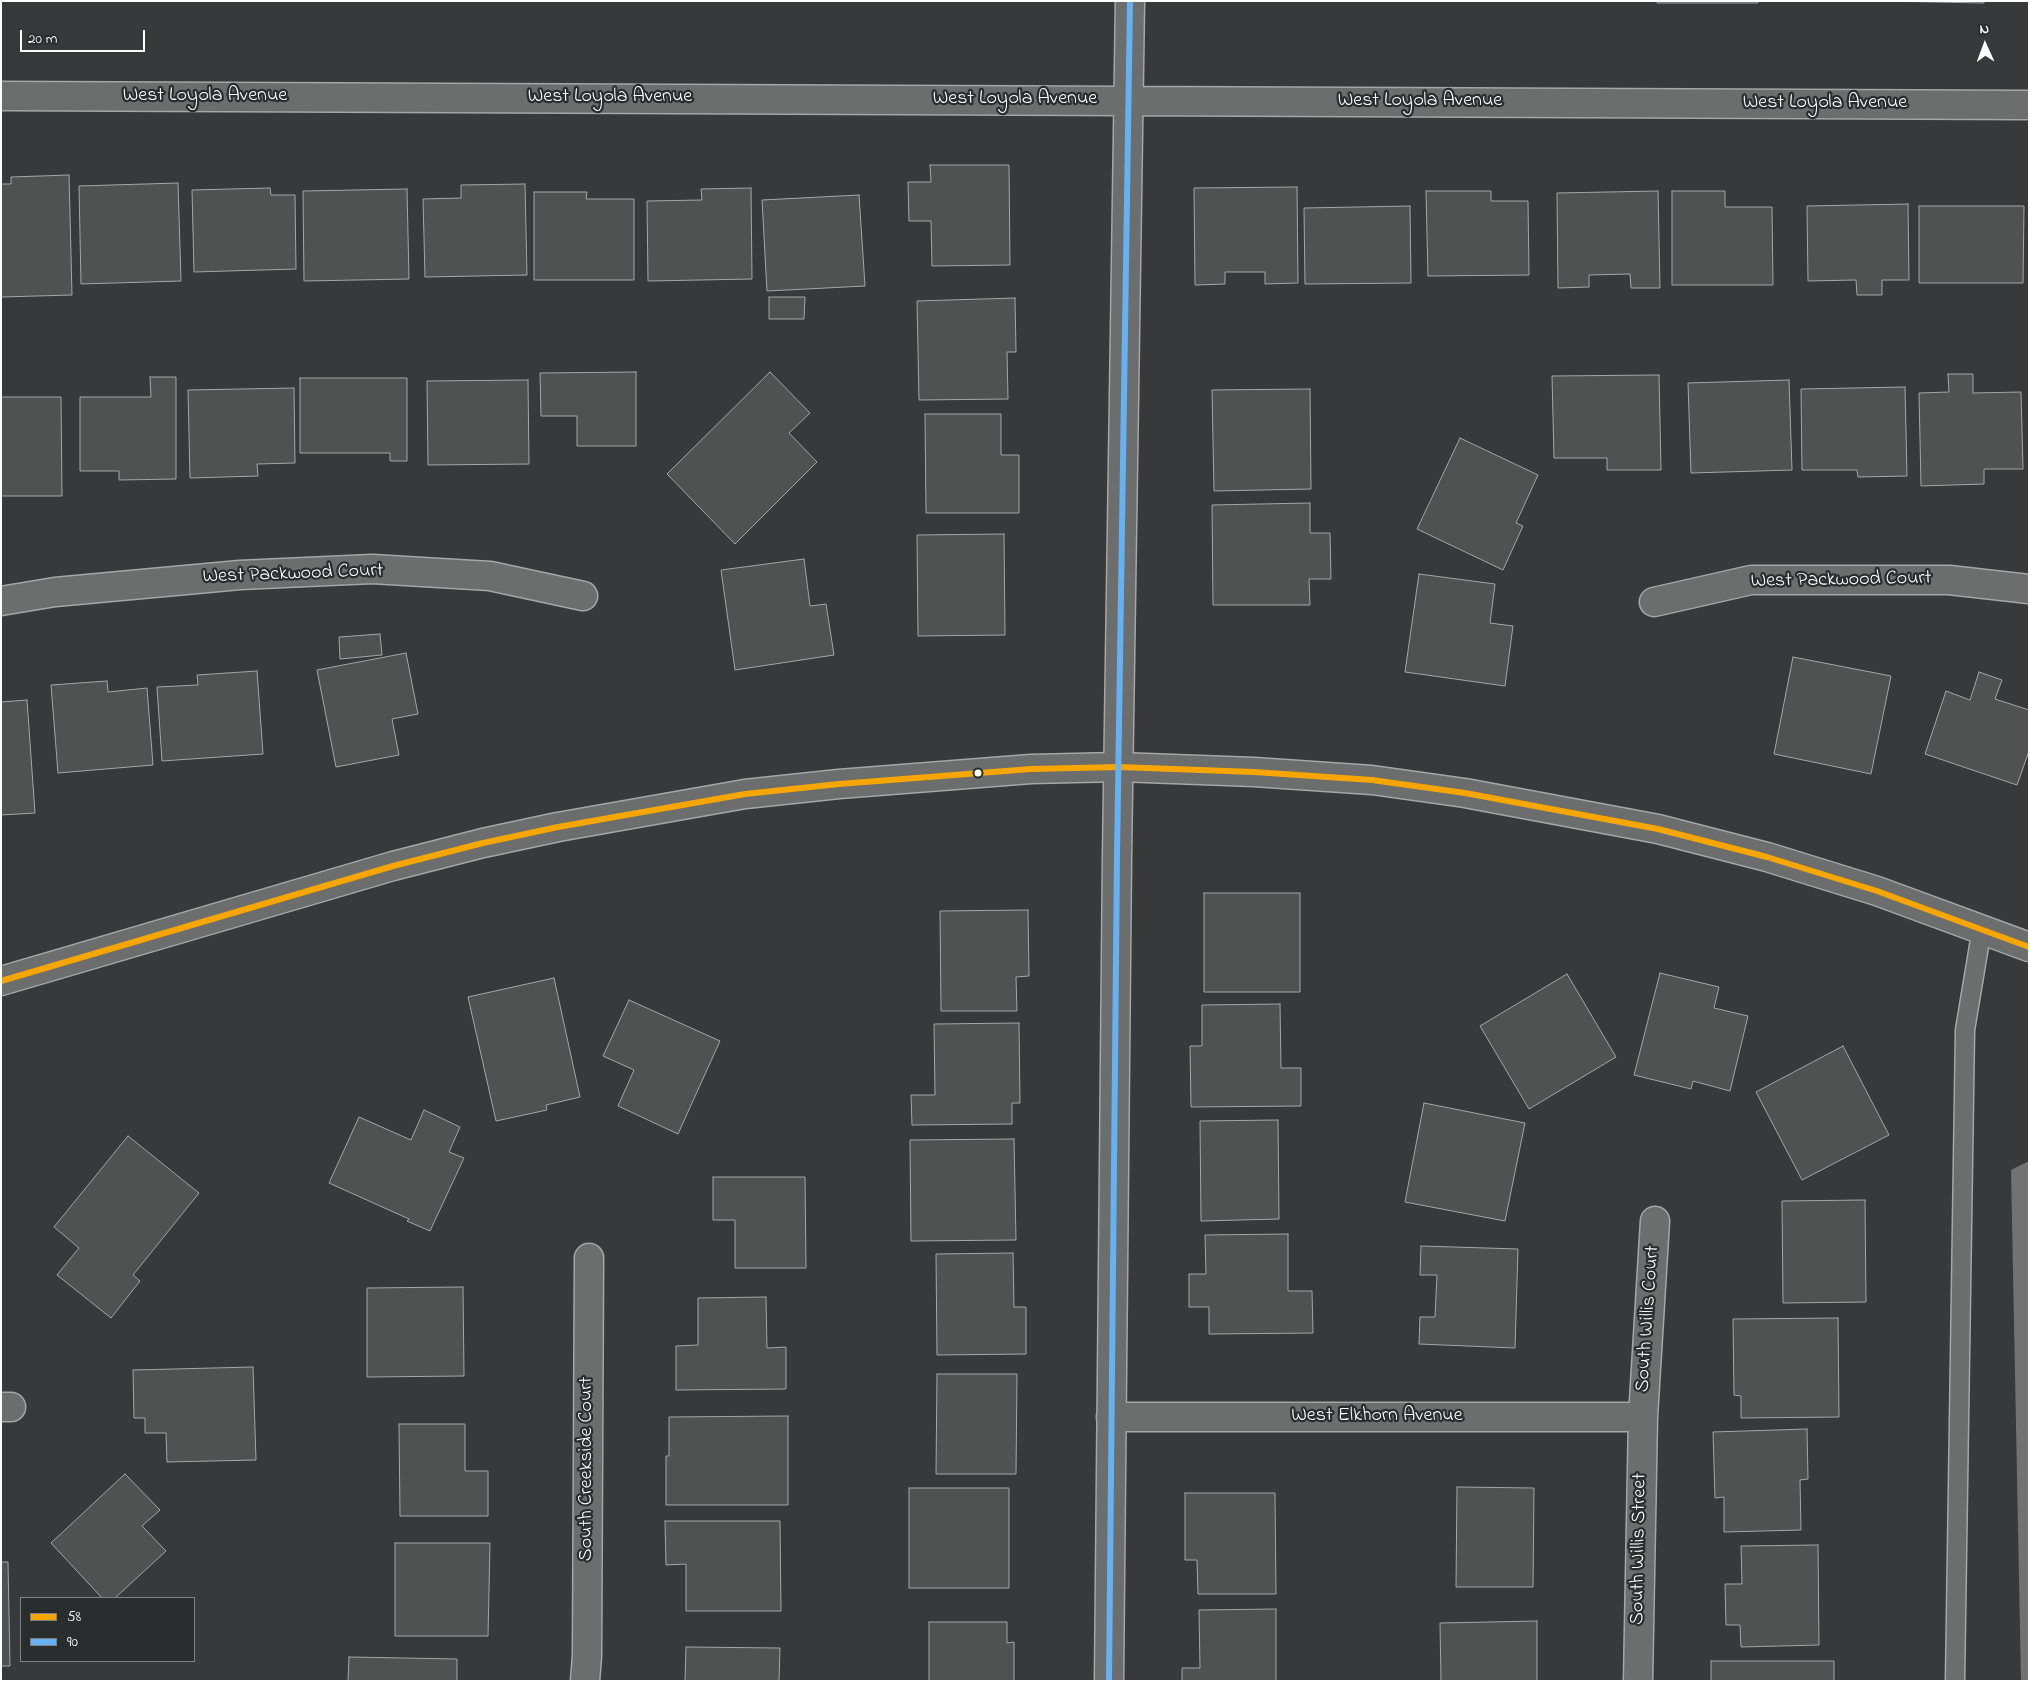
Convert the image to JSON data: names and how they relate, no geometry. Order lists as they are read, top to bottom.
{
  "streets": {
    "street": [
      "West Loyola Avenue",
      "West Packwood Court",
      "South Willis Court",
      "West Elkhorn Avenue",
      "South Creekside Court",
      "South Willis Street"
    ]
  },
  "crossings": [
    ["South Willis Court", "West Elkhorn Avenue"],
    ["South Willis Court", "South Willis Street"],
    ["West Elkhorn Avenue", "South Willis Street"]
  ],
  "lines": ["transit line 90", "transit line 58"],
  "legend": ["58", "90"],
  "scale_bar": "20 m",
  "north": "top"
}
